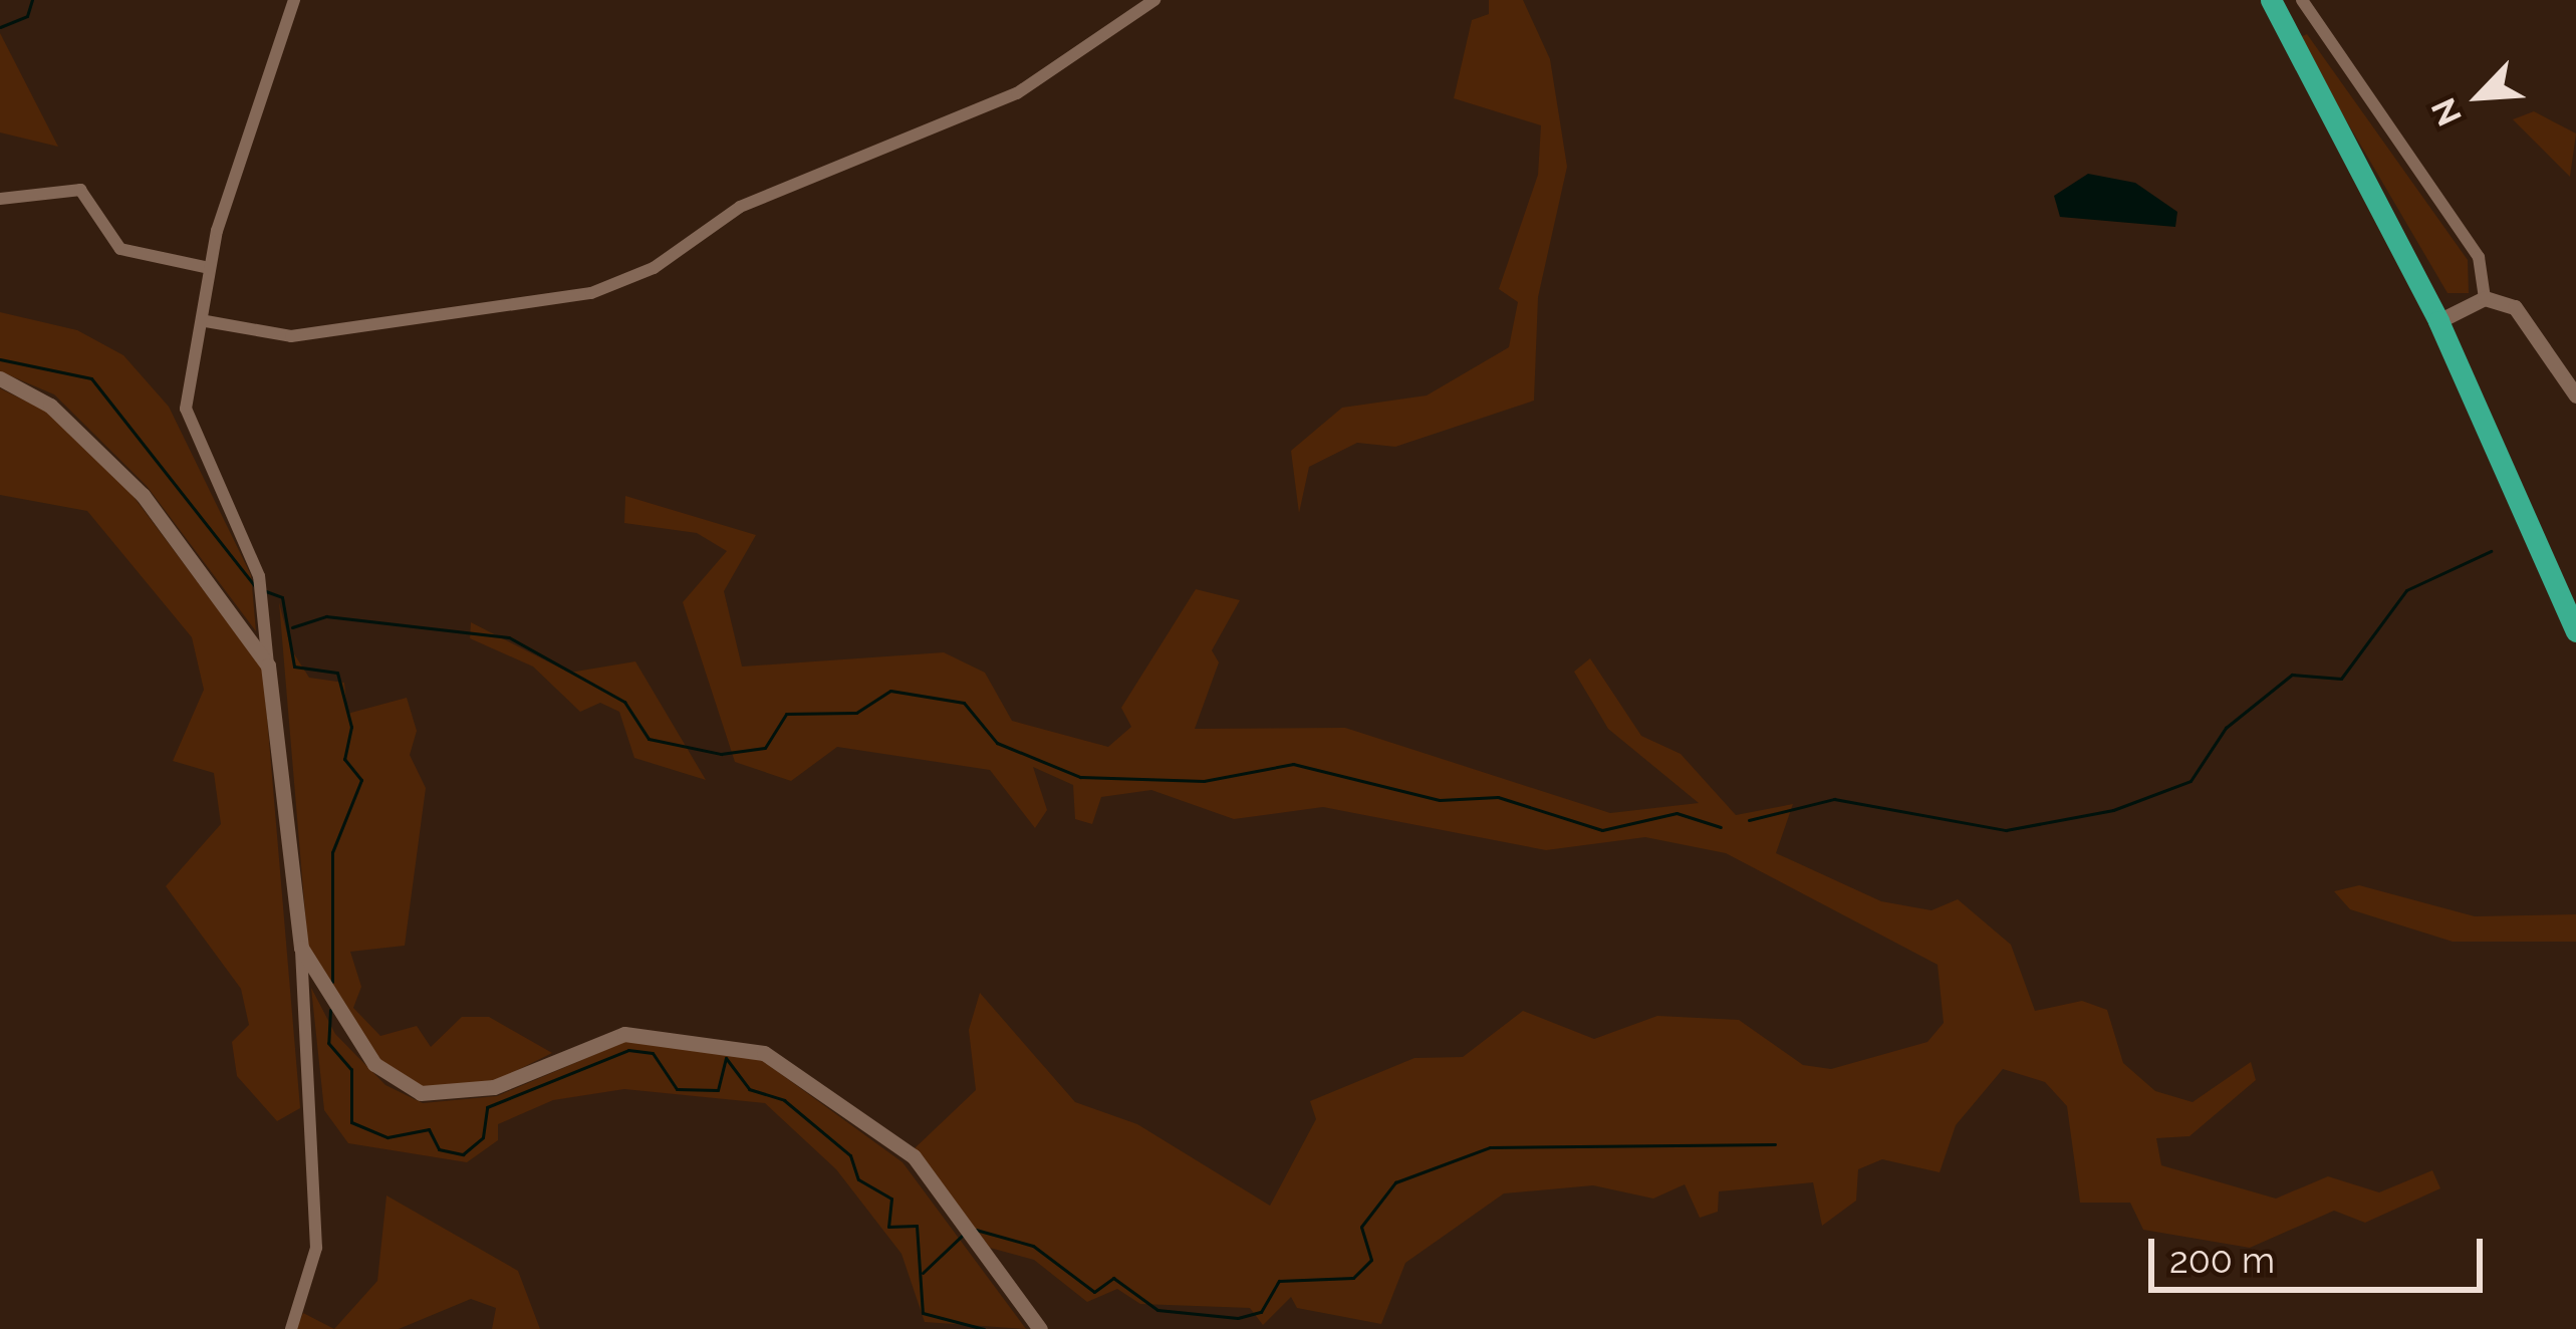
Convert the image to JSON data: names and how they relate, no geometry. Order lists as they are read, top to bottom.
{
  "scale_bar": "200 m",
  "north": "bottom left"
}
